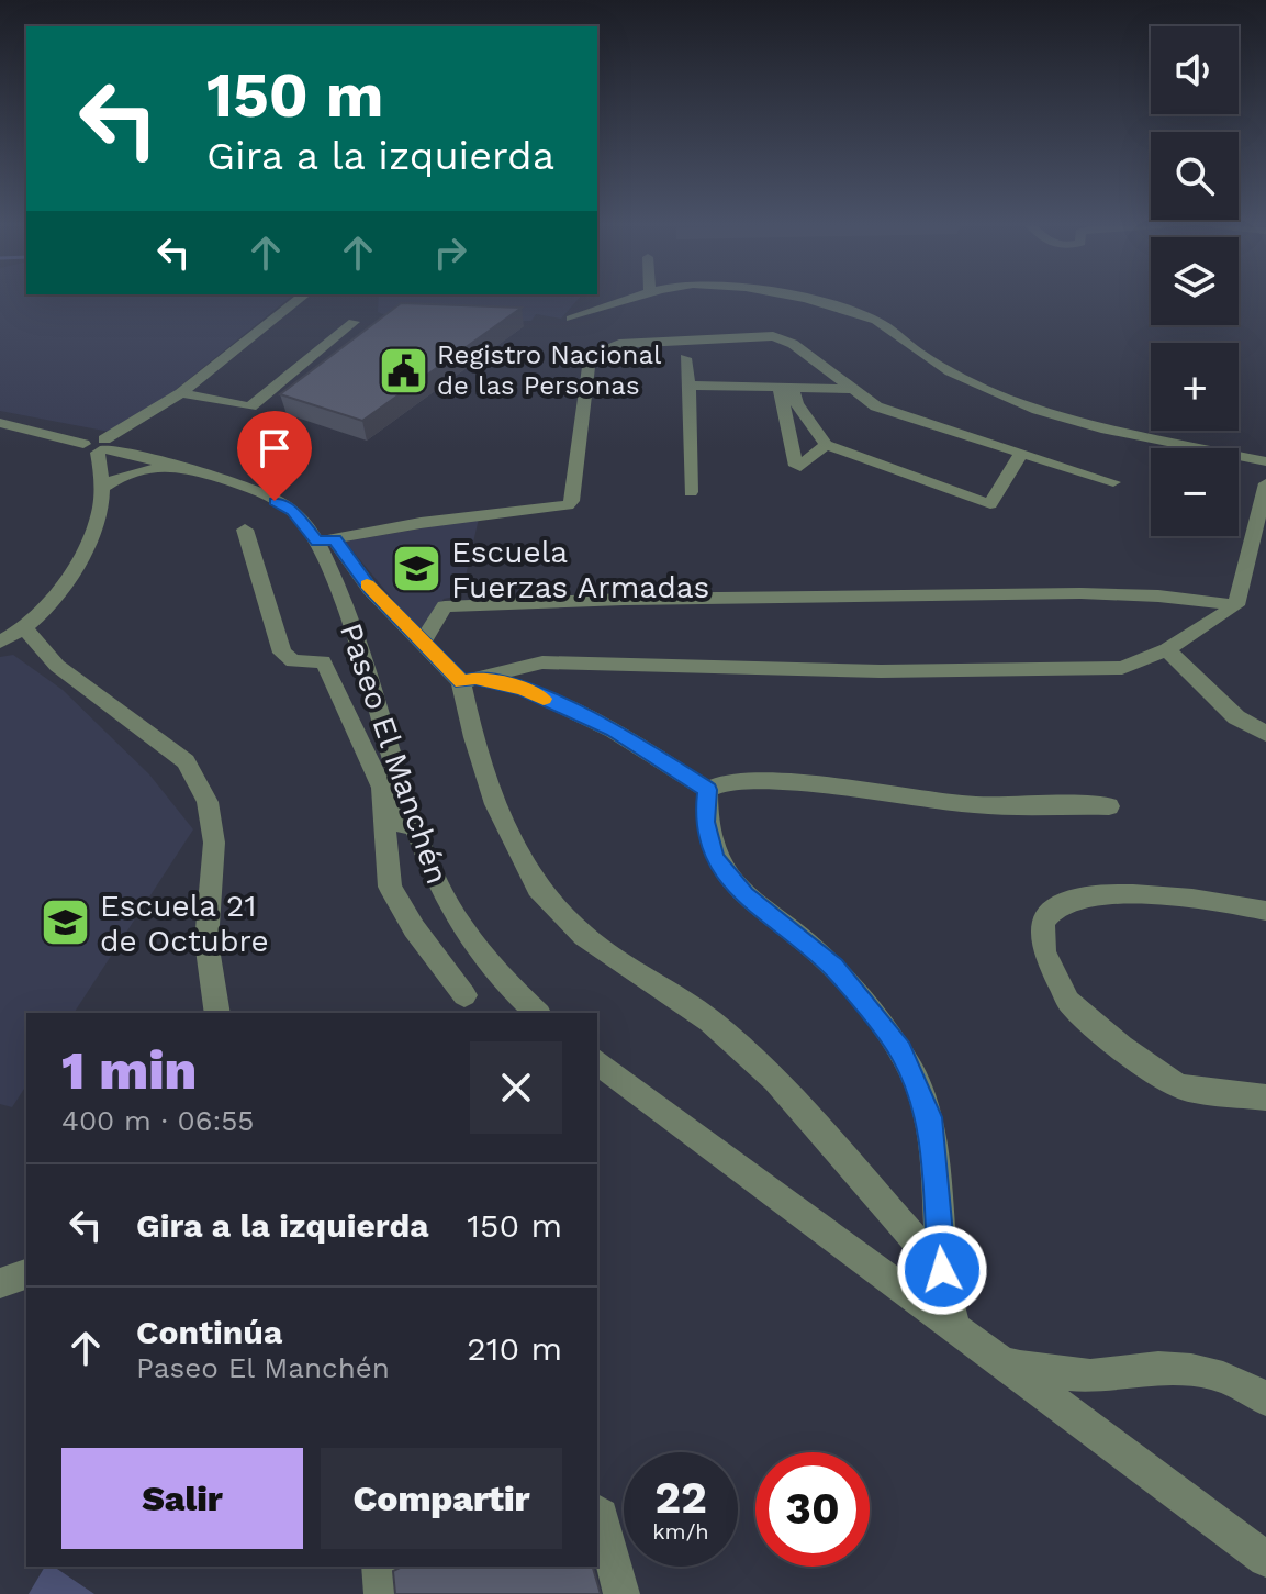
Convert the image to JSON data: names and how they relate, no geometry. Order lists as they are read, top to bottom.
{
  "streets": {
    "street": ["Paseo El Manchén"]
  },
  "places": {
    "public building": ["Registro Nacional de las Personas"],
    "school or university": ["Escuela Fuerzas Armadas", "Escuela 21 de Octubre"]
  },
  "page": {
    "map_buttons": ["+", "−"],
    "turn": ["150 m", "Gira a la izquierda"],
    "heading": ["1 min", "400 m · 06:55"],
    "list": [
      {
        "name": "Gira a la izquierda",
        "value": "150 m"
      },
      {
        "name": "Continúa",
        "note": "Paseo El Manchén",
        "value": "210 m"
      }
    ],
    "buttons": ["Salir", "Compartir"],
    "speed": "22 km/h",
    "limit": "30"
  }
}
